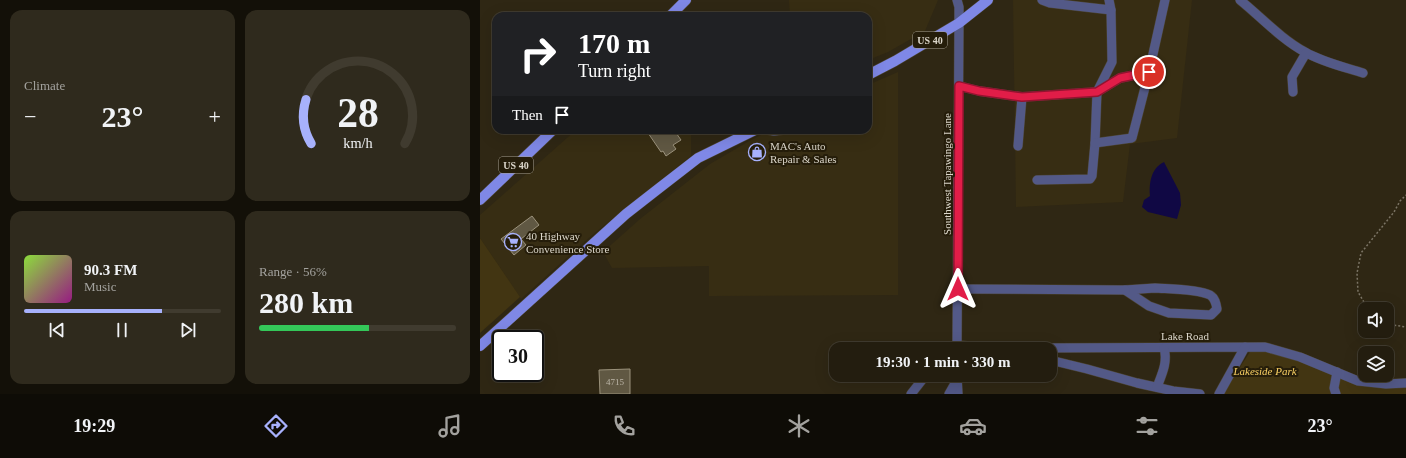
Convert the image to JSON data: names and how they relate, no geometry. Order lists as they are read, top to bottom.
{
  "streets": {
    "main road": ["US 40"],
    "street": ["Southwest Tapawingo Lane", "Lake Road"]
  },
  "crossings": [
    ["US 40", "Southwest Tapawingo Lane"]
  ],
  "parks": ["Lakeside Park"],
  "places": {
    "shop": ["MAC's Auto Repair & Sales"],
    "supermarket": ["40 Highway Convenience Store"]
  },
  "house_numbers": ["4715"],
  "page": {
    "tile": [
      "Climate",
      ["Range · 56%", "280 km"]
    ],
    "turn": ["170 m", "Turn right"],
    "then": "Then",
    "heat": ["−", "23°", "+"],
    "song": ["90.3 FM", "Music"],
    "limit": "30",
    "trip": "19:30 · 1 min · 330 m",
    "tabs": ["19:29", "23°"],
    "gauge": ["28", "km/h"]
  }
}
